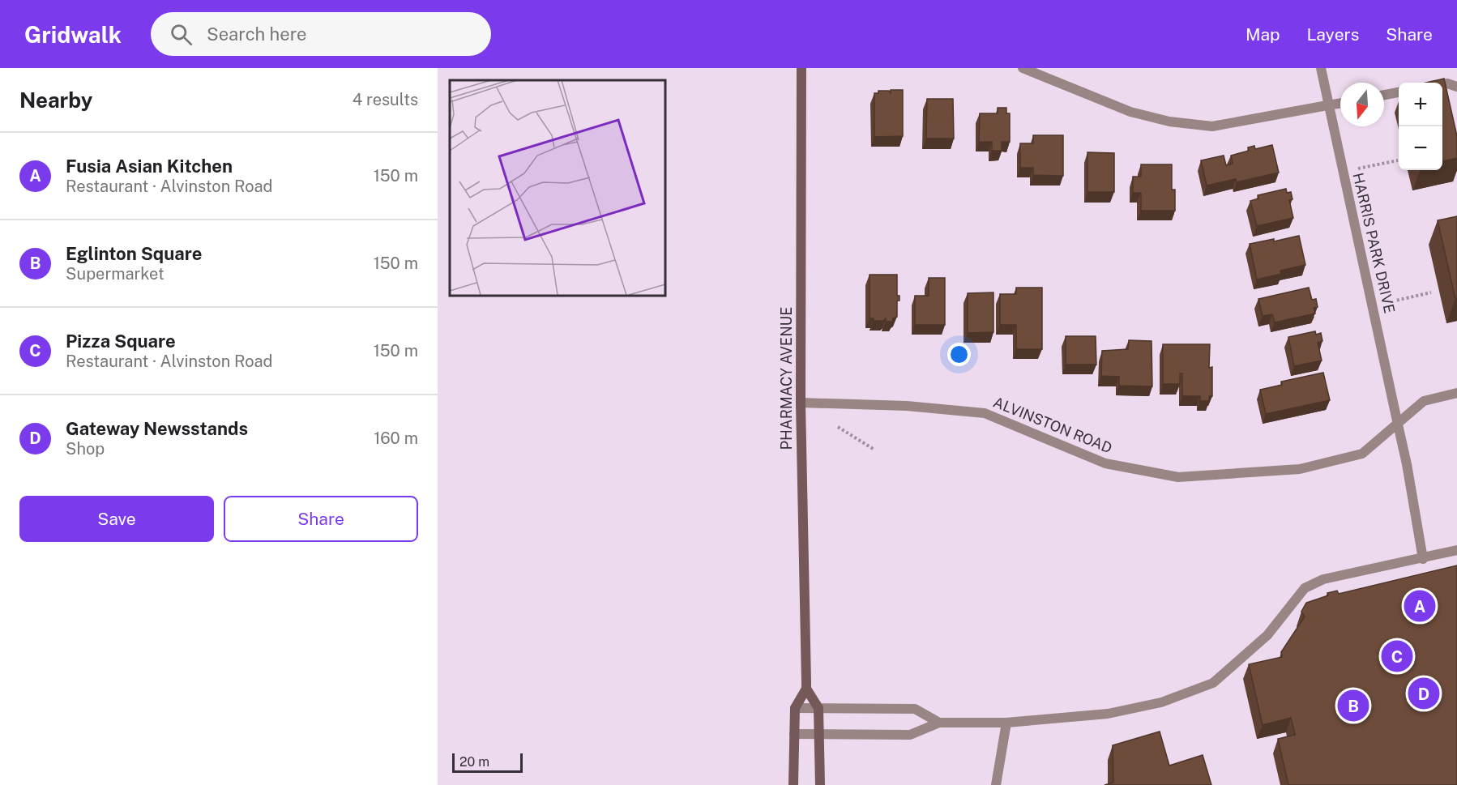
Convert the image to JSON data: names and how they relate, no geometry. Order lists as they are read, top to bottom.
{
  "streets": {
    "street": ["HARRIS PARK DRIVE", "PHARMACY AVENUE", "ALVINSTON ROAD"]
  },
  "crossings": [
    ["HARRIS PARK DRIVE", "ALVINSTON ROAD"],
    ["PHARMACY AVENUE", "ALVINSTON ROAD"]
  ],
  "scale_bar": "20 m",
  "north": "bottom",
  "page": {
    "header": "Gridwalk",
    "search": "Search here",
    "nav": ["Map", "Layers", "Share"],
    "heading": ["Nearby", "4 results"],
    "map_buttons": ["+", "−"],
    "list": [
      {
        "mark": "A",
        "name": "Fusia Asian Kitchen",
        "note": "Restaurant · Alvinston Road",
        "value": "150 m"
      },
      {
        "mark": "B",
        "name": "Eglinton Square",
        "note": "Supermarket",
        "value": "150 m"
      },
      {
        "mark": "C",
        "name": "Pizza Square",
        "note": "Restaurant · Alvinston Road",
        "value": "150 m"
      },
      {
        "mark": "D",
        "name": "Gateway Newsstands",
        "note": "Shop",
        "value": "160 m"
      }
    ],
    "buttons": ["Save", "Share"],
    "pins": [
      "A",
      "C",
      "D",
      "B"
    ],
    "scale": "20 m"
  }
}
